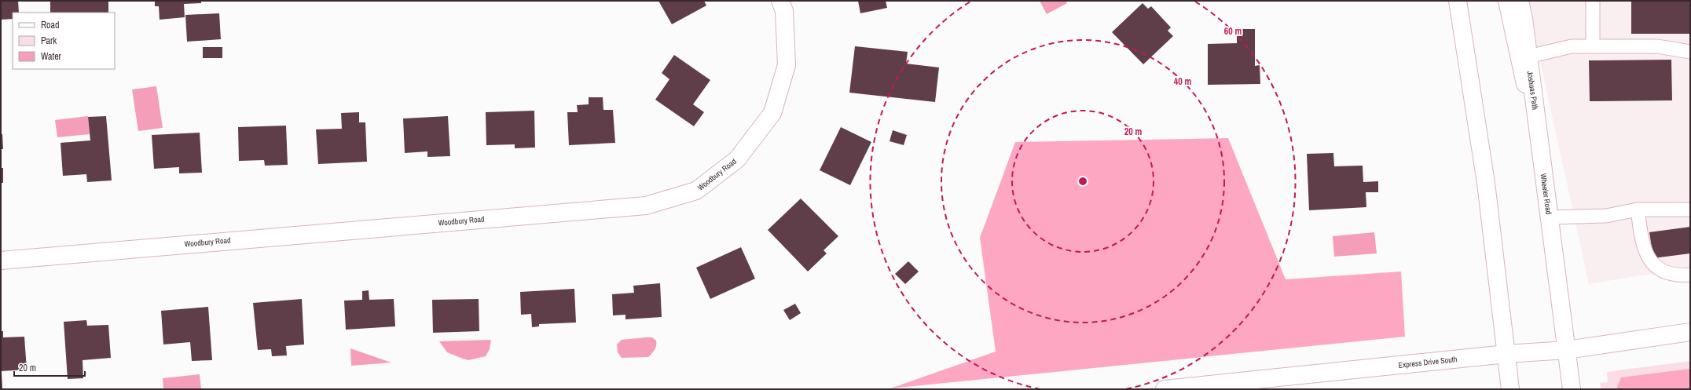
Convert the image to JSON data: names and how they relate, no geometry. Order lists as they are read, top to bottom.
{
  "streets": {
    "main road": [
      "Joshuas Path",
      "Woodbury Road",
      "Wheeler Road",
      "Express Drive South"
    ]
  },
  "crossings": [
    ["Joshuas Path", "Wheeler Road"],
    ["Wheeler Road", "Express Drive South"]
  ],
  "legend": ["Road", "Park", "Water"],
  "scale_bar": "20 m",
  "rings": ["60 m", "40 m", "20 m"]
}
